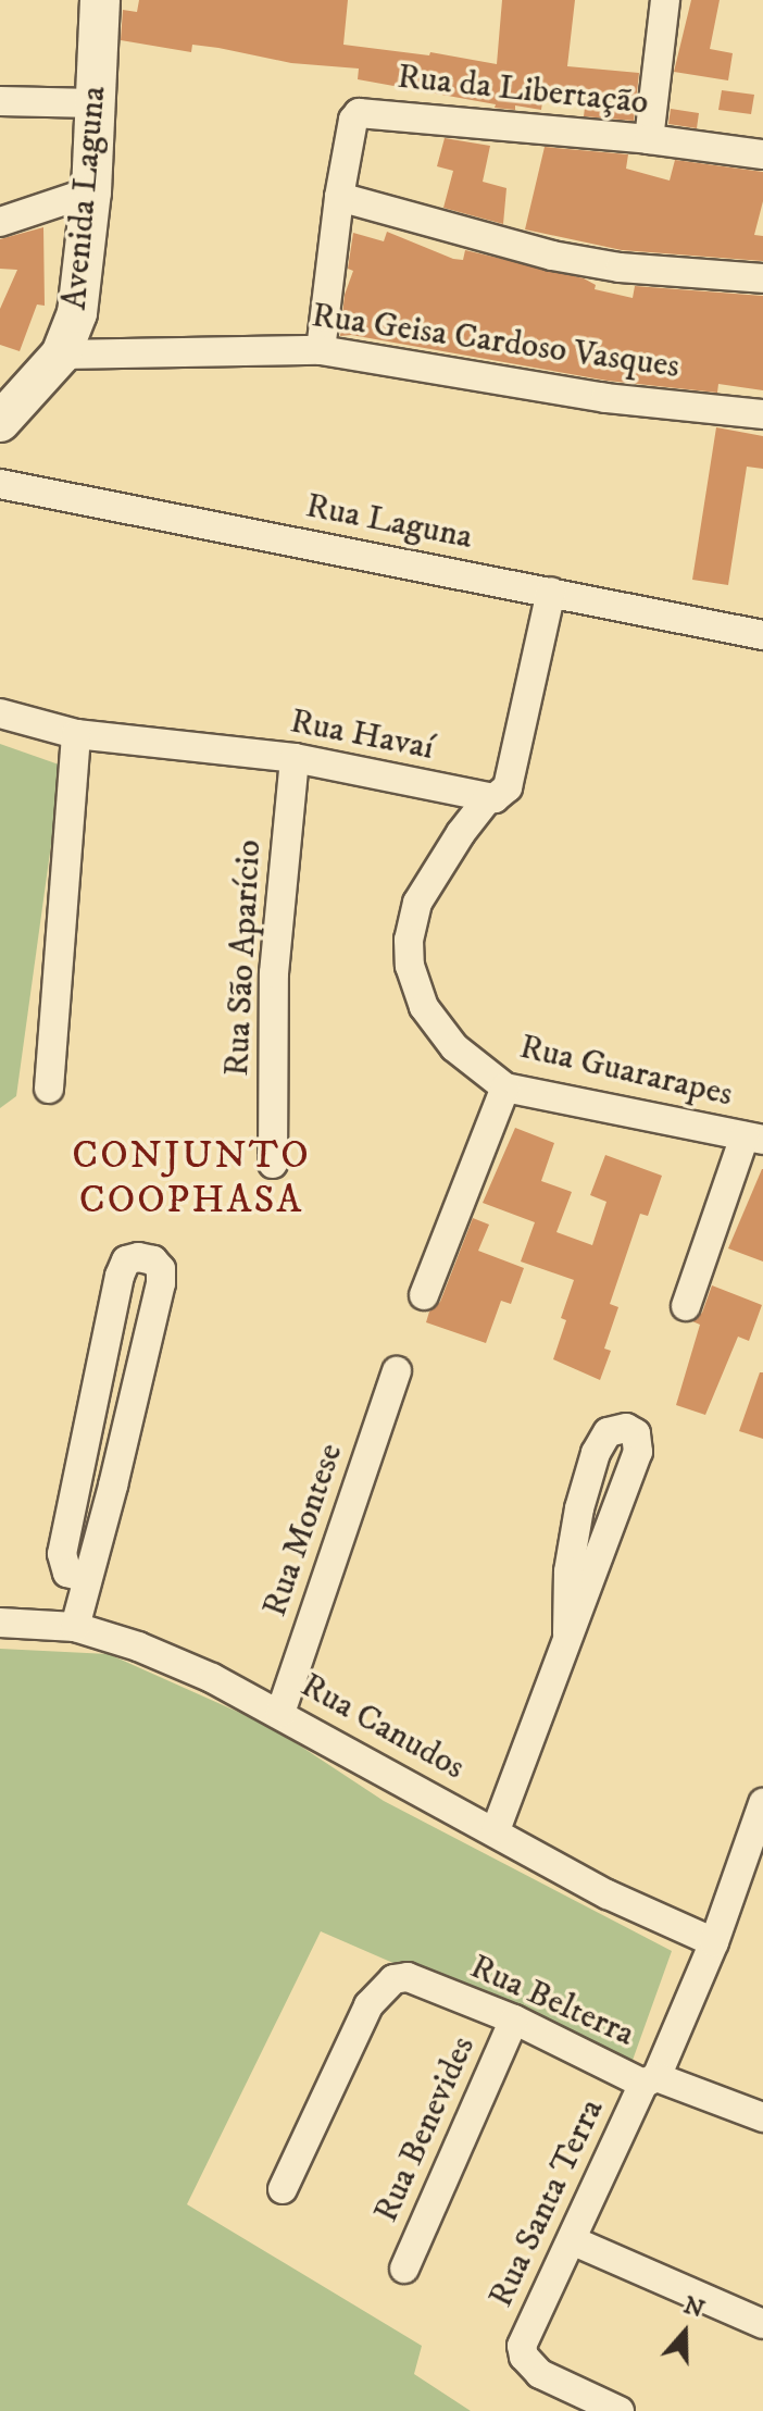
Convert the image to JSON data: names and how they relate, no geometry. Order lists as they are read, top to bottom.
{
  "streets": {
    "main road": ["Avenida Laguna"],
    "street": [
      "Rua da Libertação",
      "Rua Geisa Cardoso Vasques",
      "Rua Laguna",
      "Rua Havaí",
      "Rua São Aparício",
      "Rua Guararapes",
      "Rua Montese",
      "Rua Canudos",
      "Rua Belterra",
      "Rua Benevides",
      "Rua Santa Terra"
    ]
  },
  "crossings": [
    ["Rua da Libertação", "Rua Geisa Cardoso Vasques"],
    ["Avenida Laguna", "Rua Geisa Cardoso Vasques"],
    ["Rua Havaí", "Rua São Aparício"],
    ["Rua Havaí", "Rua Guararapes"],
    ["Rua Montese", "Rua Canudos"],
    ["Rua Canudos", "Rua Santa Terra"],
    ["Rua Belterra", "Rua Benevides"],
    ["Rua Belterra", "Rua Santa Terra"]
  ],
  "districts": ["CONJUNTO COOPHASA"],
  "north": "top"
}
